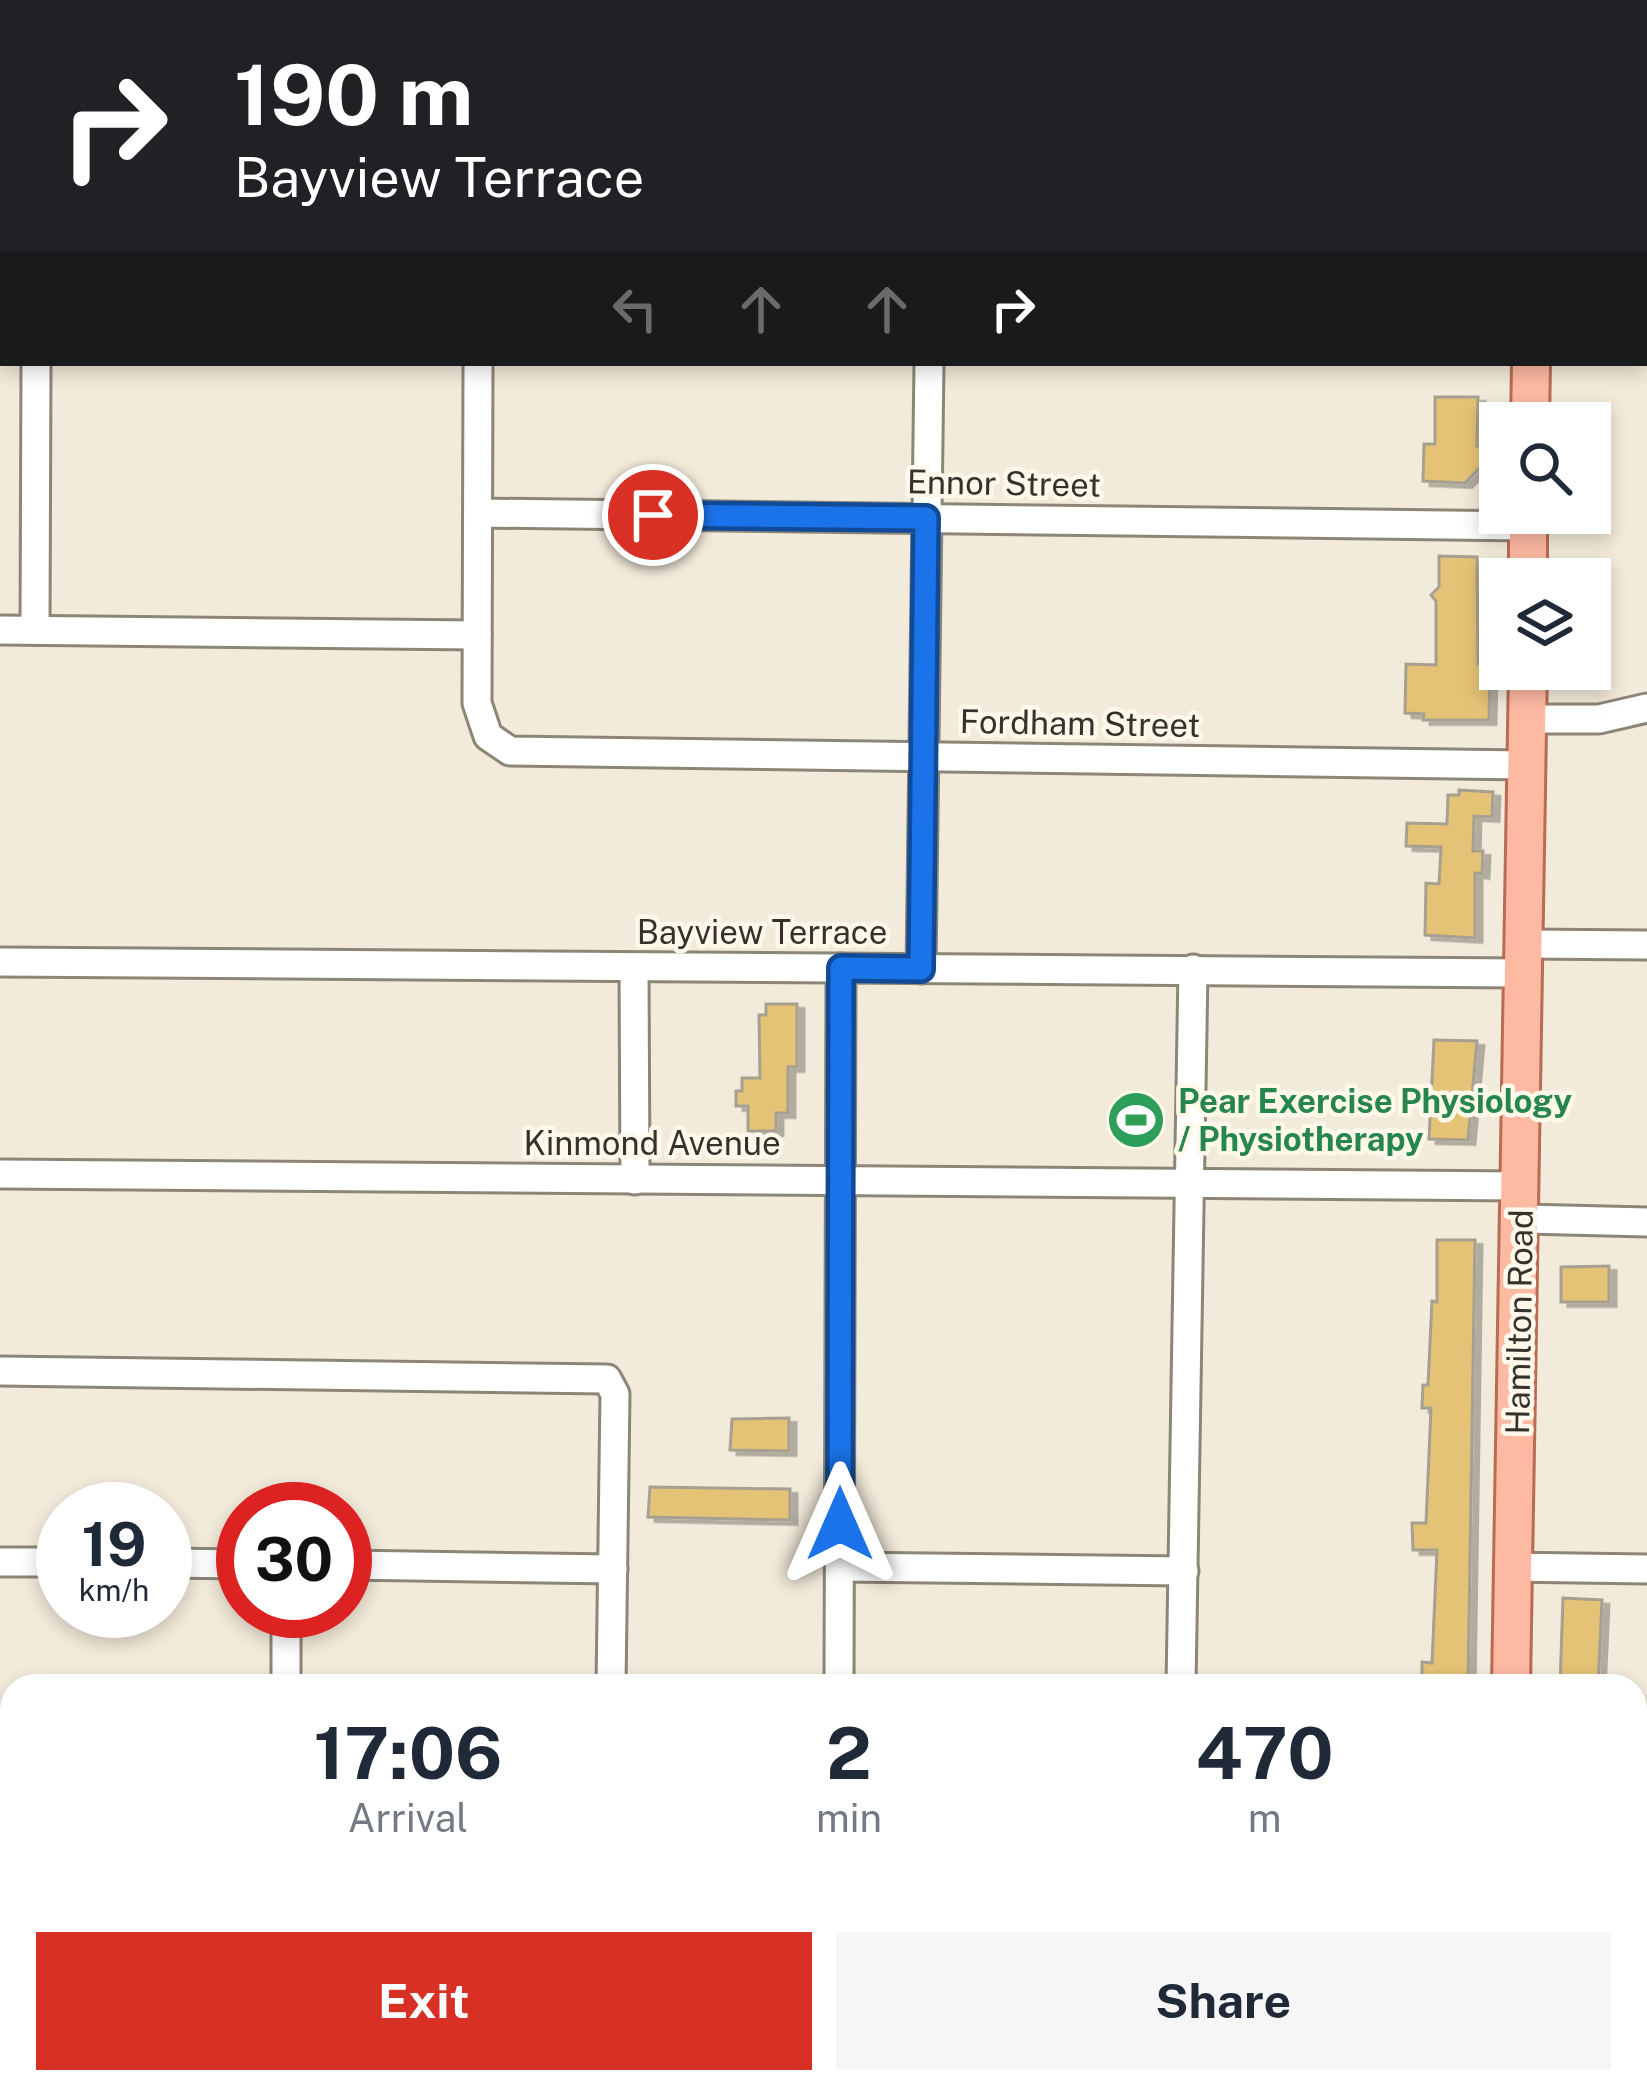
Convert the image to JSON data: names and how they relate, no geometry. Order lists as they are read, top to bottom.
{
  "streets": {
    "main road": ["Hamilton Road"],
    "street": [
      "Ennor Street",
      "Fordham Street",
      "Bayview Terrace",
      "Kinmond Avenue"
    ]
  },
  "crossings": [
    ["Fordham Street", "Hamilton Road"],
    ["Bayview Terrace", "Hamilton Road"],
    ["Kinmond Avenue", "Hamilton Road"]
  ],
  "places": {
    "sports": ["Pear Exercise Physiology / Physiotherapy"]
  },
  "page": {
    "turn": ["190 m", "Bayview Terrace"],
    "speed": "19 km/h",
    "limit": "30",
    "eta": [
      "17:06",
      "Arrival",
      "2",
      "min",
      "470",
      "m"
    ],
    "buttons": ["Exit", "Share"]
  }
}
